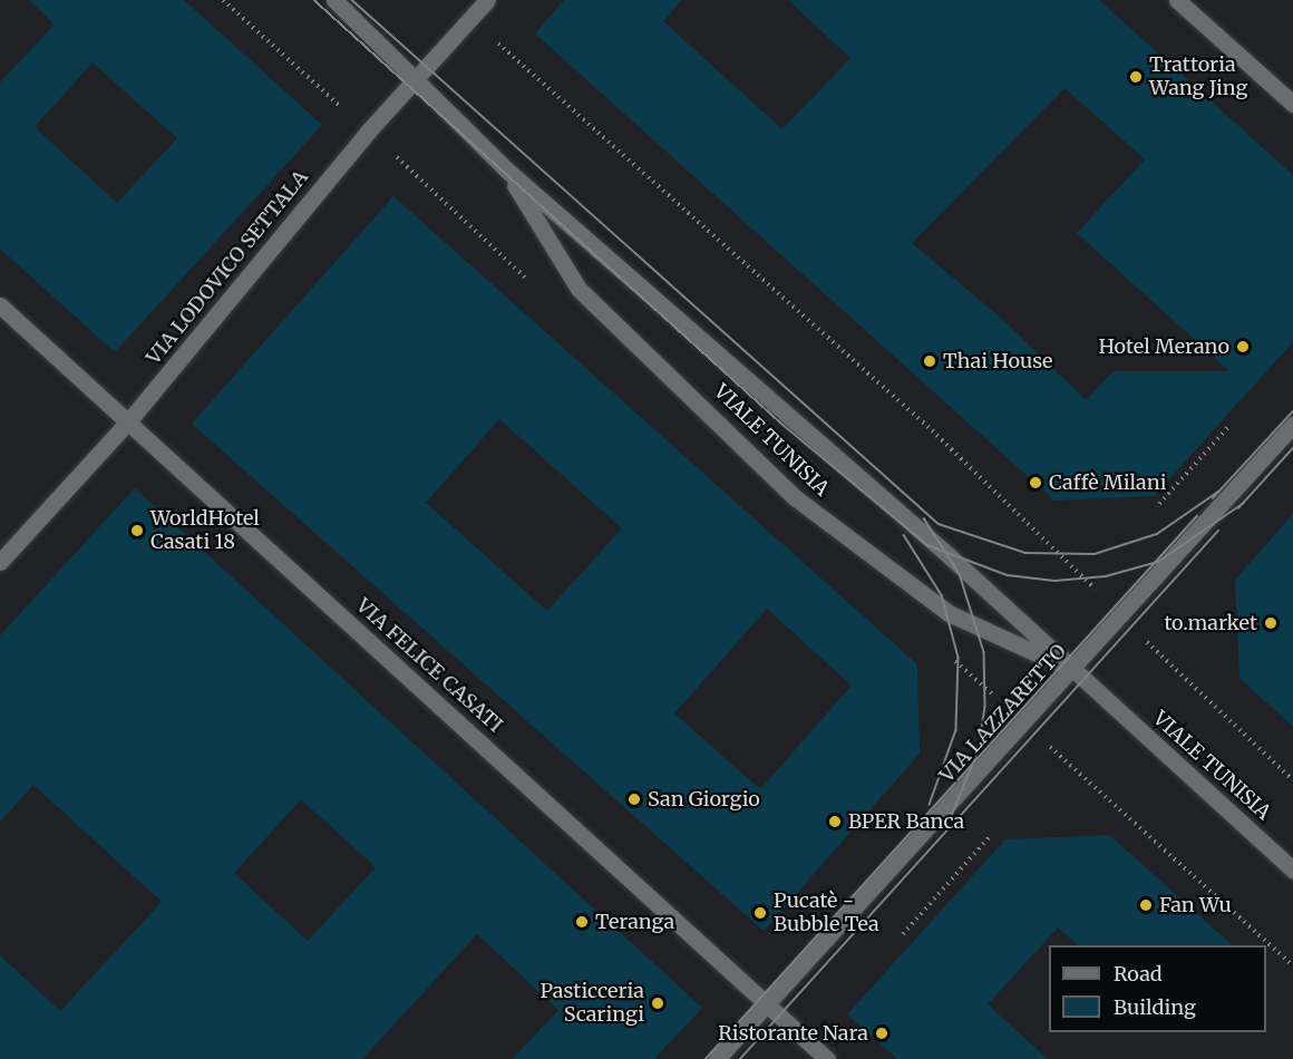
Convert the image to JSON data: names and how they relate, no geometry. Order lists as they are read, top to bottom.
{
  "streets": {
    "street": [
      "VIA LODOVICO SETTALA",
      "VIALE TUNISIA",
      "VIA FELICE CASATI",
      "VIA LAZZARETTO"
    ]
  },
  "crossings": [
    ["VIA LODOVICO SETTALA", "VIALE TUNISIA"],
    ["VIA LODOVICO SETTALA", "VIA FELICE CASATI"],
    ["VIALE TUNISIA", "VIA LAZZARETTO"],
    ["VIA FELICE CASATI", "VIA LAZZARETTO"]
  ],
  "places": [
    "Trattoria Wang Jing",
    "Hotel Merano",
    "Thai House",
    "Caffè Milani",
    "WorldHotel Casati 18",
    "to.market",
    "San Giorgio",
    "BPER Banca",
    "Fan Wu",
    "Pucatè - Bubble Tea",
    "Teranga",
    "Pasticceria Scaringi",
    "Ristorante Nara"
  ],
  "legend": ["Road", "Building"]
}
